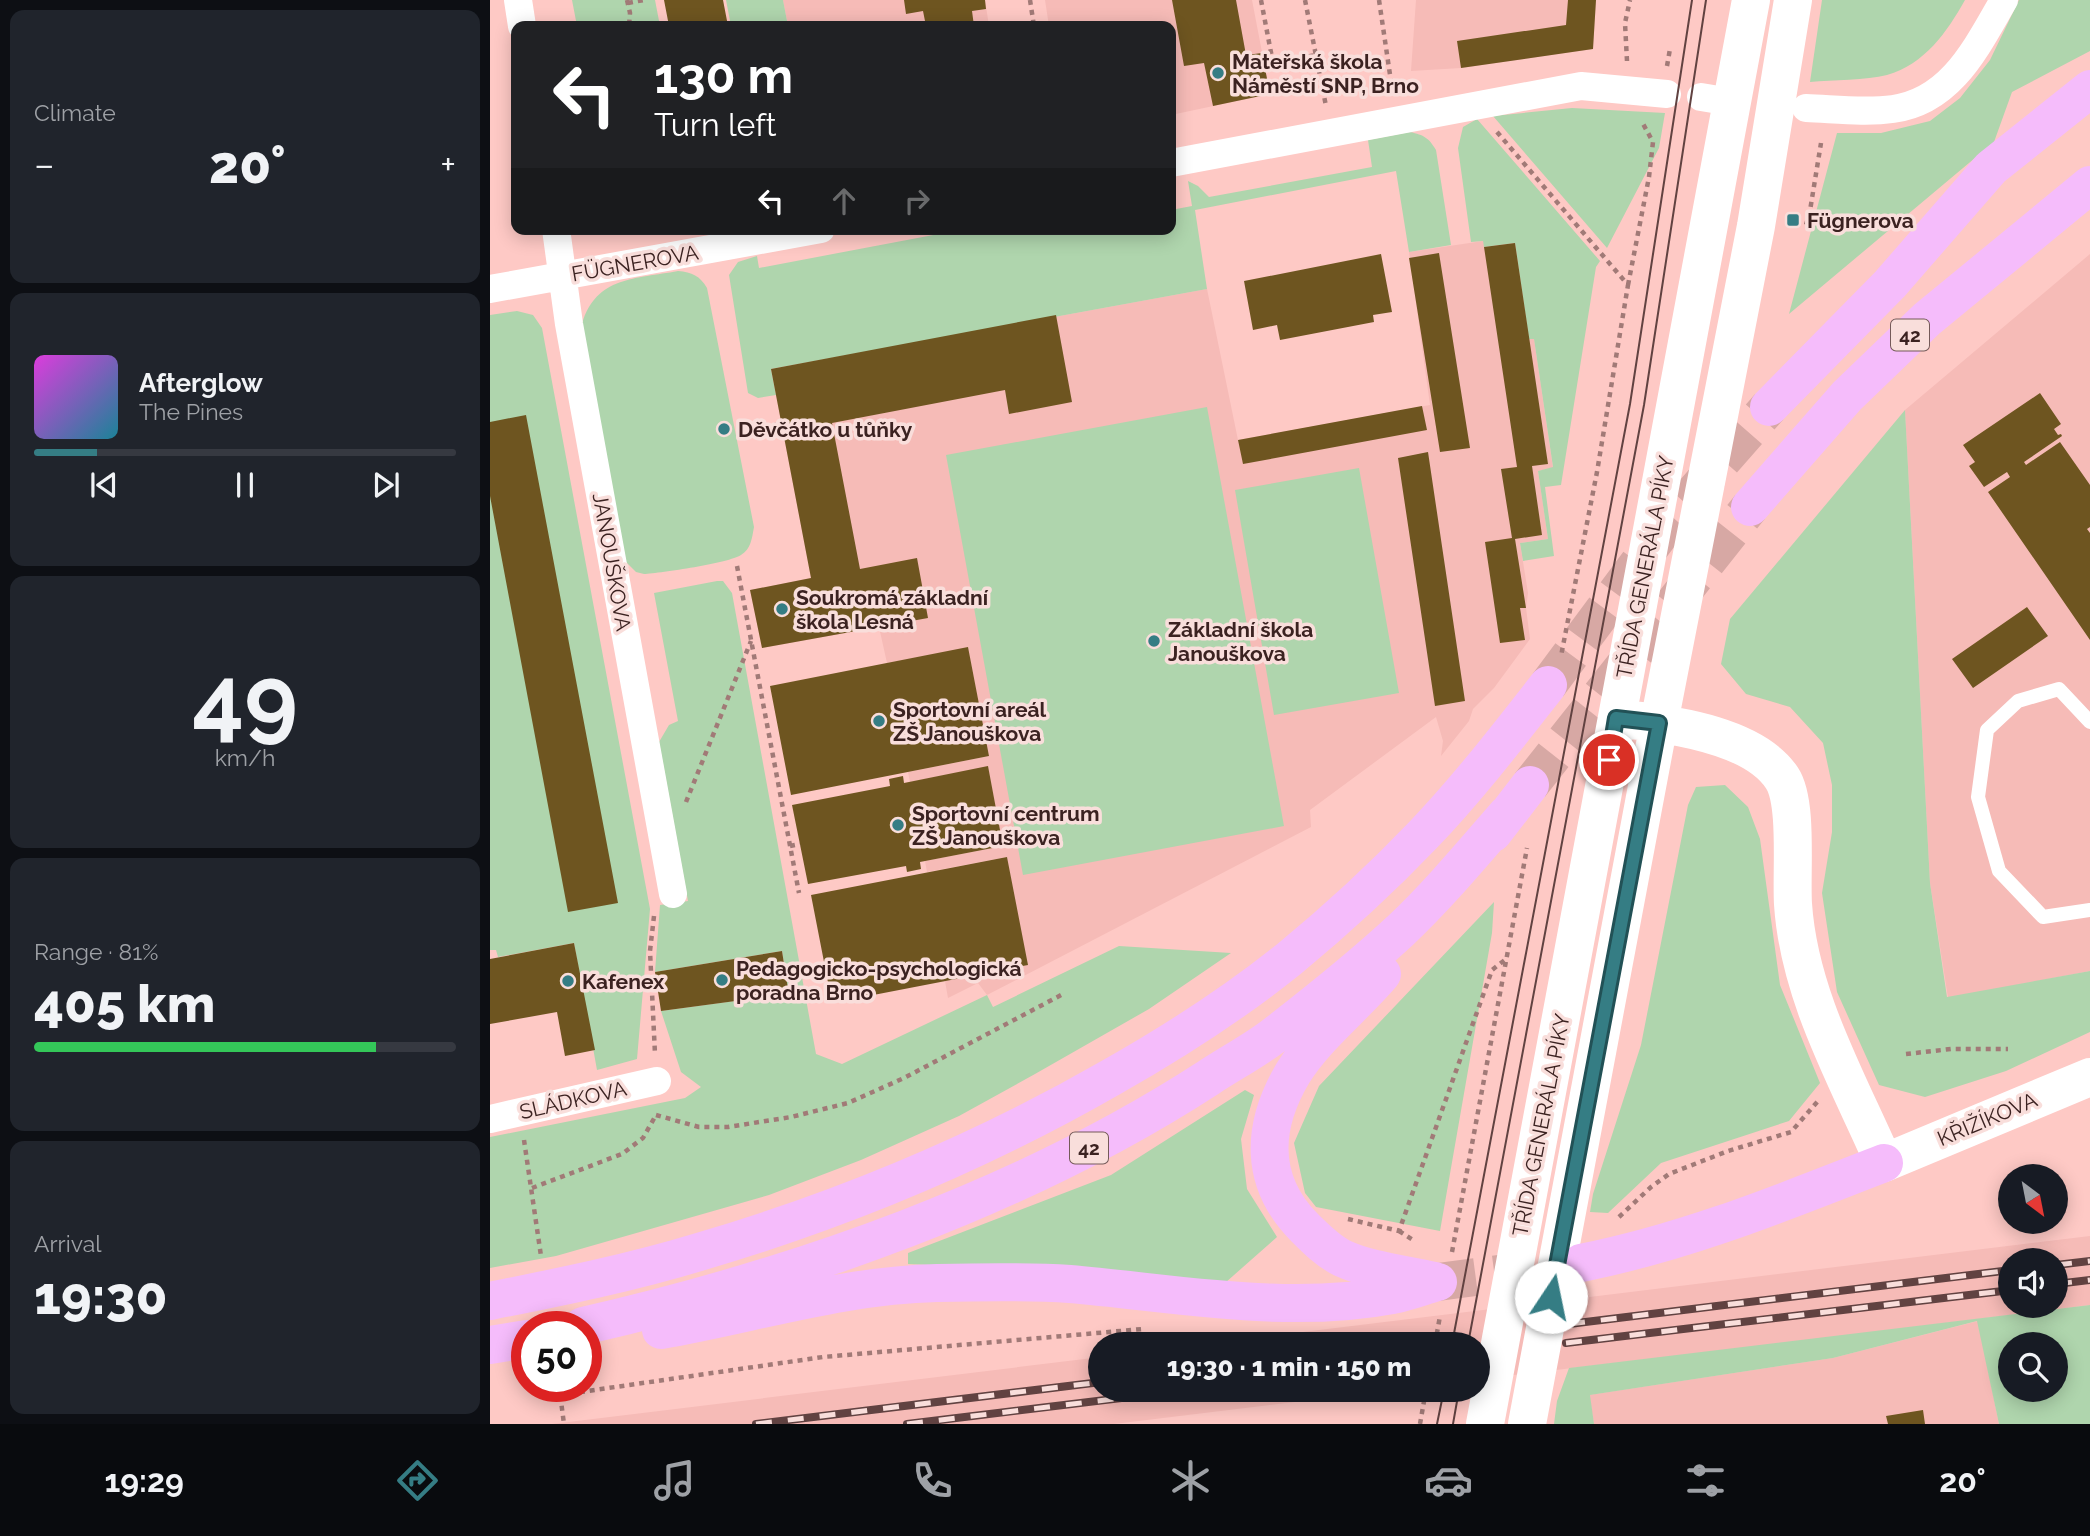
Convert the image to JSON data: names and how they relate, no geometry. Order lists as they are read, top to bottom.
{
  "streets": {
    "highway": ["42"],
    "main road": ["TŘÍDA GENERÁLA PÍKY", "KŘIŽÍKOVA"],
    "street": ["FÜGNEROVA", "JANOUŠKOVA", "SLÁDKOVA"]
  },
  "crossings": [
    ["FÜGNEROVA", "JANOUŠKOVA"]
  ],
  "places": {
    "other": [
      "Mateřská škola Náměstí SNP, Brno",
      "Děvčátko u tůňky",
      "Soukromá základní škola Lesná",
      "Základní škola Janouškova",
      "Sportovní areál ZŠ Janouškova",
      "Sportovní centrum ZŠ Janouškova",
      "Pedagogicko-psychologická poradna Brno",
      "Kafenex"
    ],
    "transit": ["Fügnerova"]
  },
  "north": "bottom right",
  "page": {
    "tile": [
      "Climate",
      ["49", "km/h"],
      ["Range · 81%", "405 km"],
      ["Arrival", "19:30"]
    ],
    "turn": ["130 m", "Turn left"],
    "heat": ["−", "20°", "+"],
    "song": ["Afterglow", "The Pines"],
    "limit": "50",
    "trip": "19:30 · 1 min · 150 m",
    "tabs": ["19:29", "20°"]
  }
}
